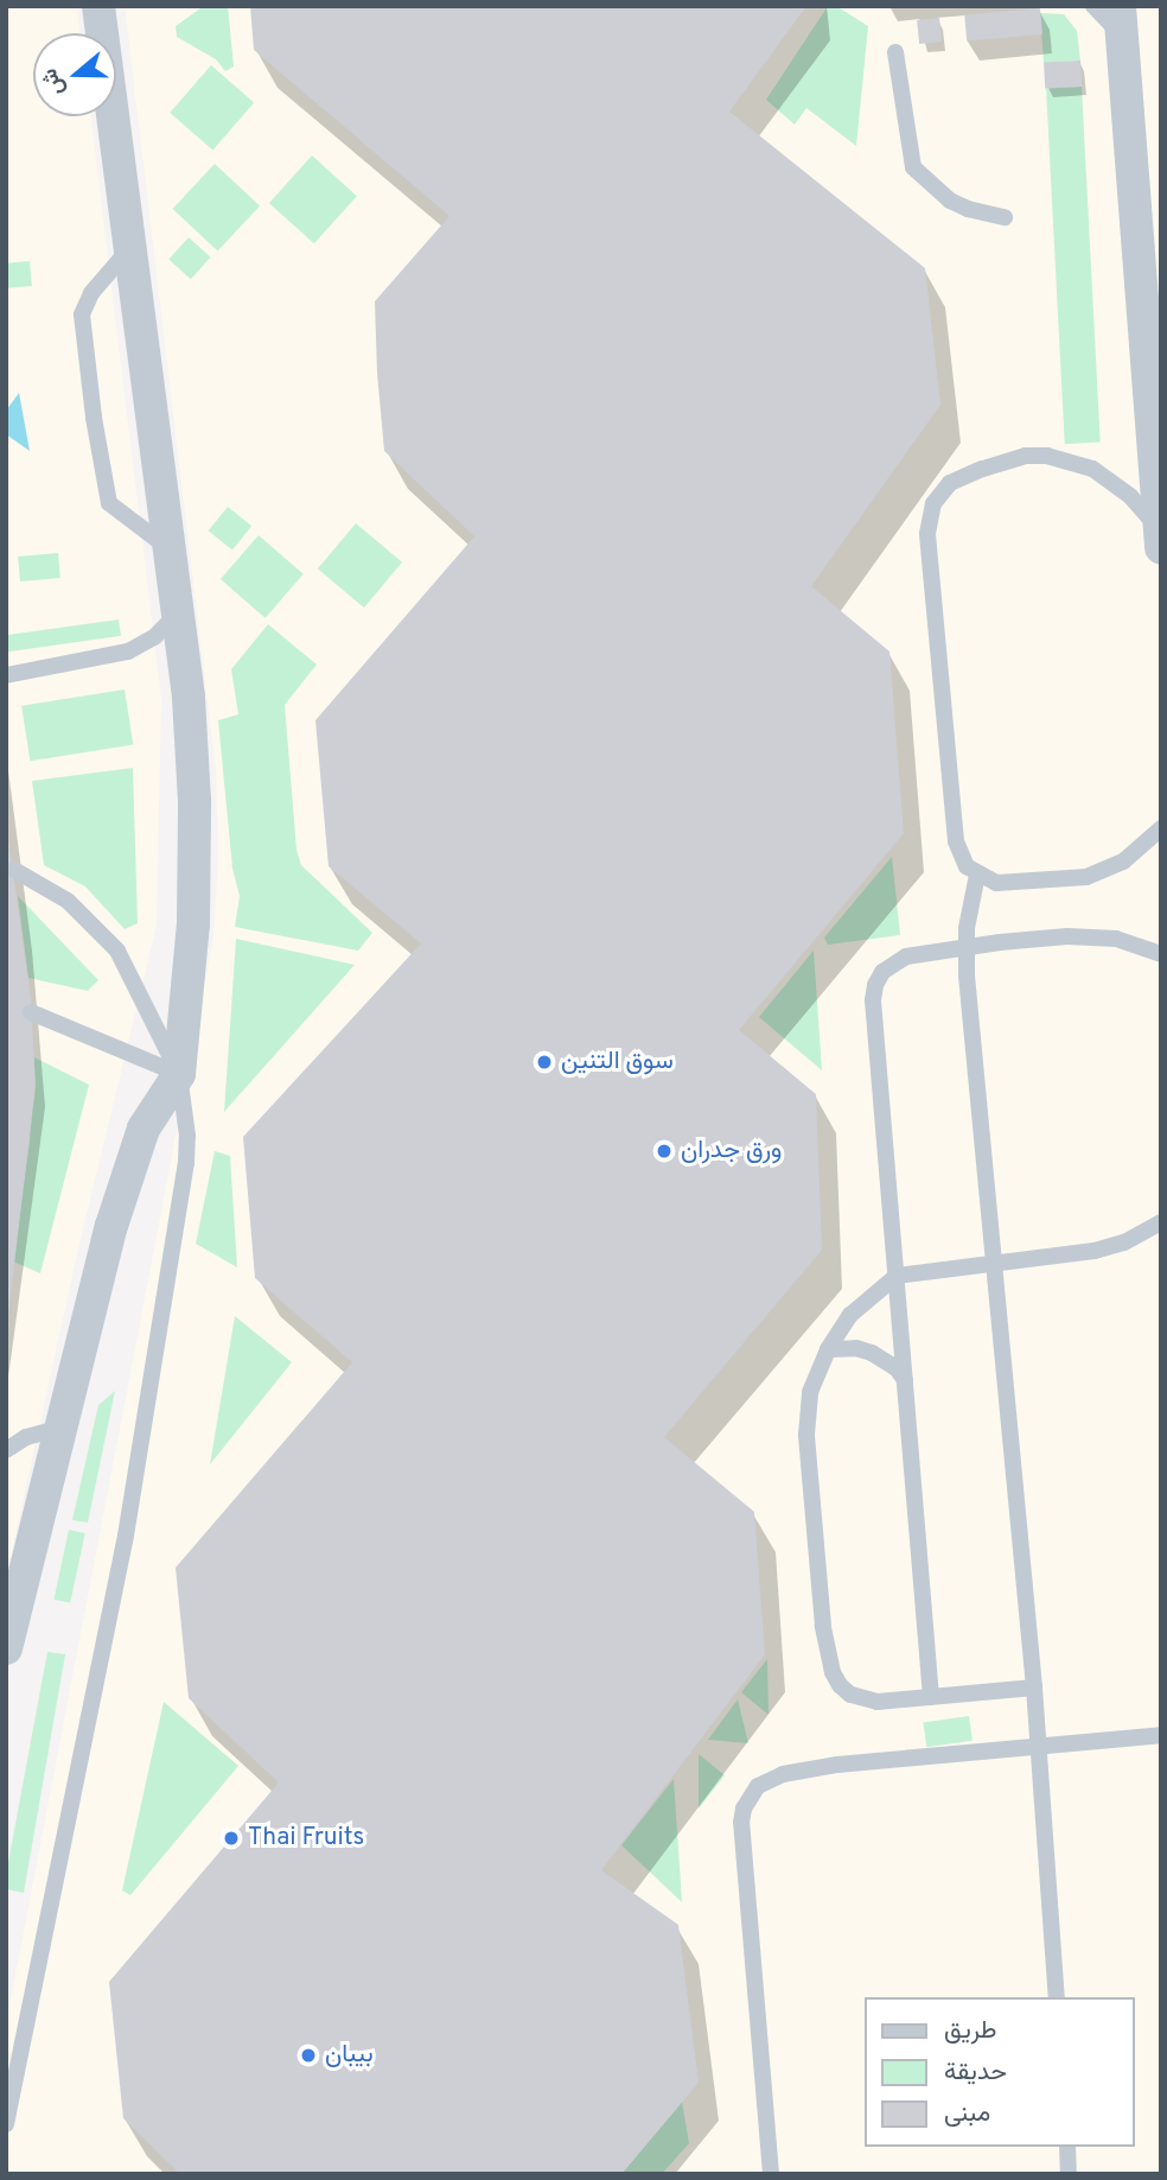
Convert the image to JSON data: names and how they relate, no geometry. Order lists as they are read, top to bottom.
{
  "places": [
    "سوق التنين",
    "ورق جدران",
    "Thai Fruits",
    "بيبان"
  ],
  "legend": ["طريق", "حديقة", "مبنى"],
  "north": "left"
}
